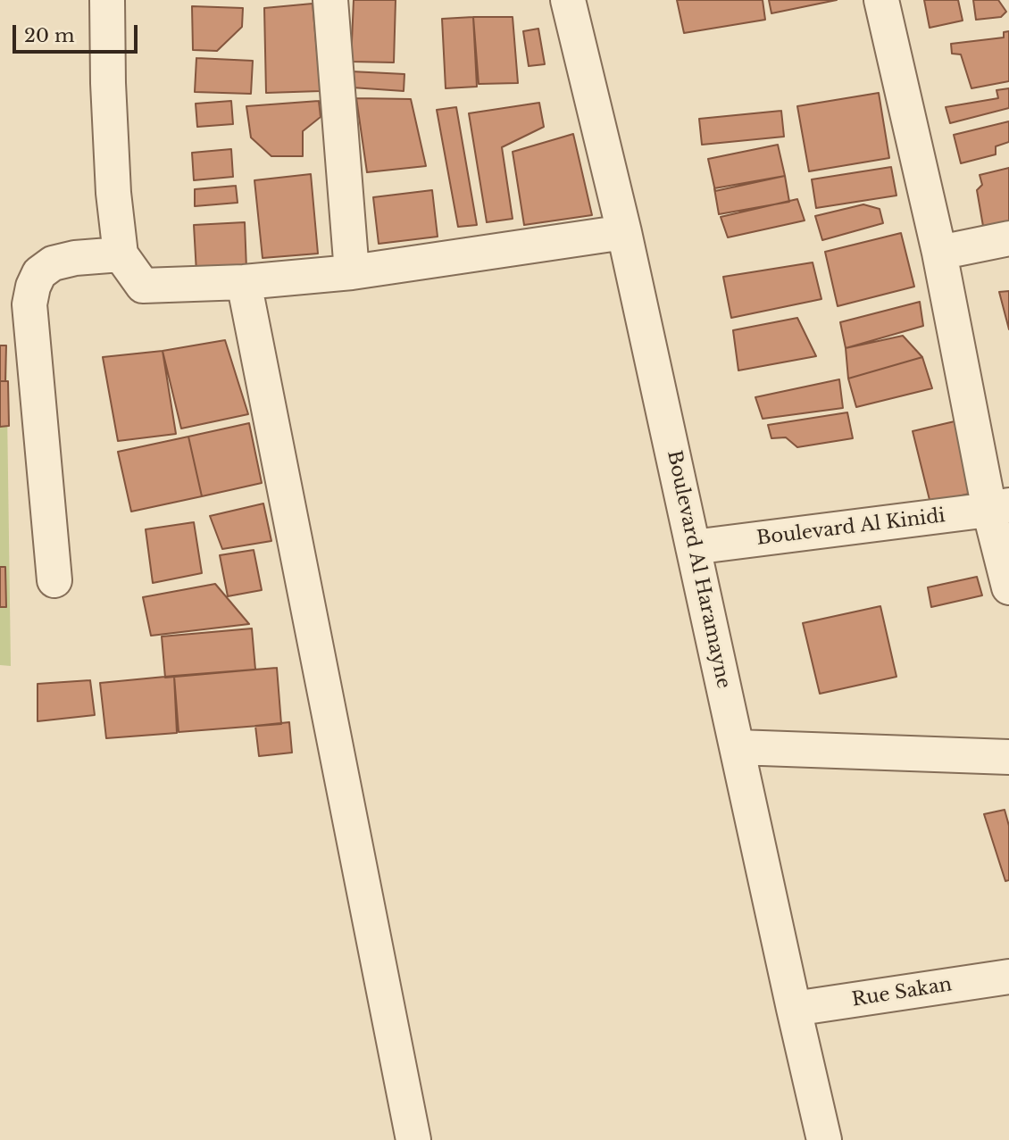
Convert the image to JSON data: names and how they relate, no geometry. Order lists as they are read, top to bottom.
{
  "streets": {
    "street": ["Boulevard Al Kinidi", "Boulevard Al Haramayne", "Rue Sakan"]
  },
  "crossings": [
    ["Boulevard Al Kinidi", "Boulevard Al Haramayne"],
    ["Boulevard Al Haramayne", "Rue Sakan"]
  ],
  "scale_bar": "20 m"
}
